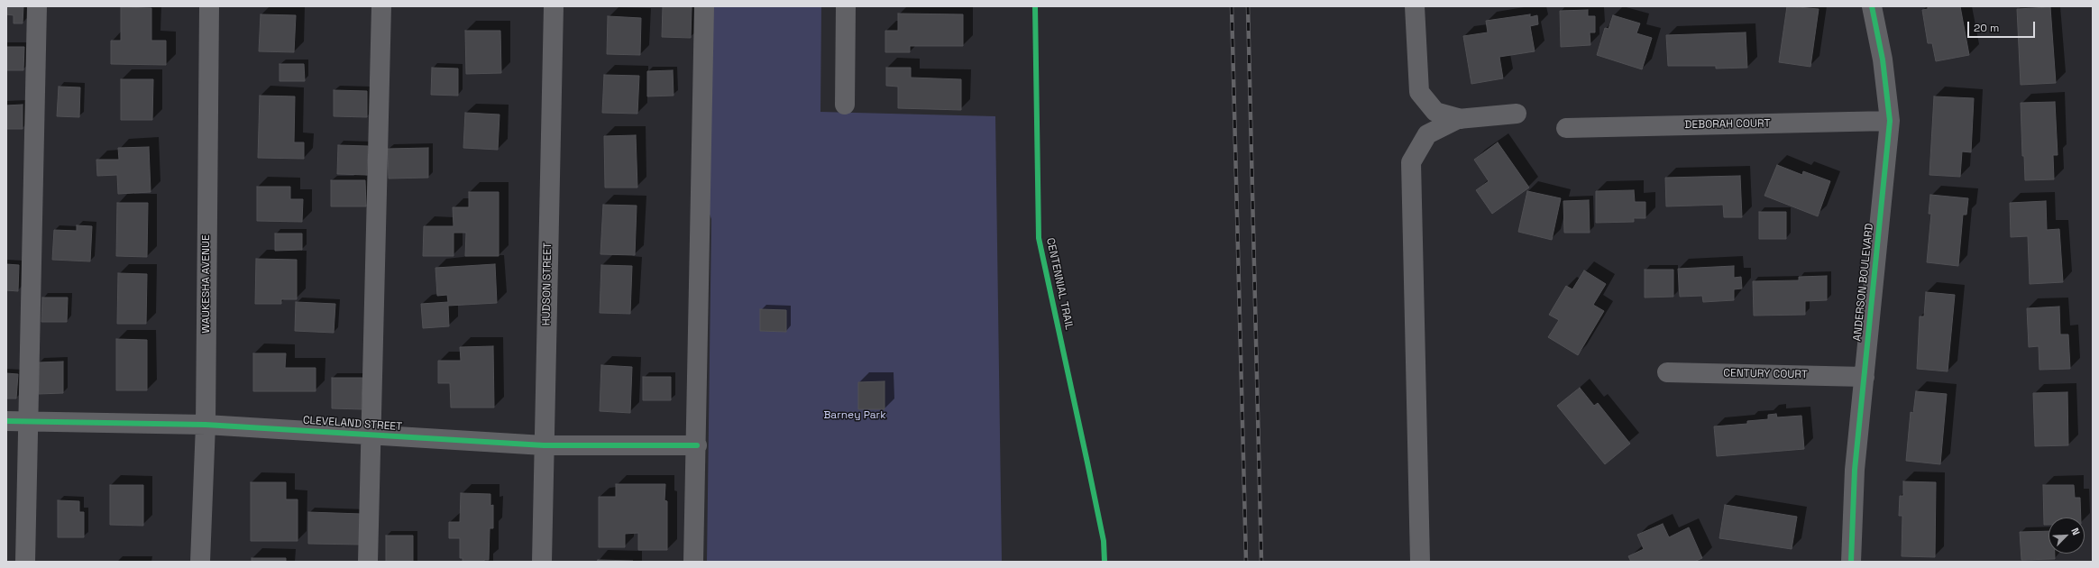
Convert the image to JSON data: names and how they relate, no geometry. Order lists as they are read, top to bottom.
{
  "streets": {
    "street": [
      "DEBORAH COURT",
      "ANDERSON BOULEVARD",
      "WAUKESHA AVENUE",
      "HUDSON STREET",
      "CENTURY COURT",
      "CLEVELAND STREET"
    ],
    "cycle path": ["CENTENNIAL TRAIL"]
  },
  "crossings": [
    ["DEBORAH COURT", "ANDERSON BOULEVARD"],
    ["ANDERSON BOULEVARD", "CENTURY COURT"],
    ["WAUKESHA AVENUE", "CLEVELAND STREET"],
    ["HUDSON STREET", "CLEVELAND STREET"]
  ],
  "parks": ["Barney Park"],
  "scale_bar": "20 m",
  "north": "top right"
}
